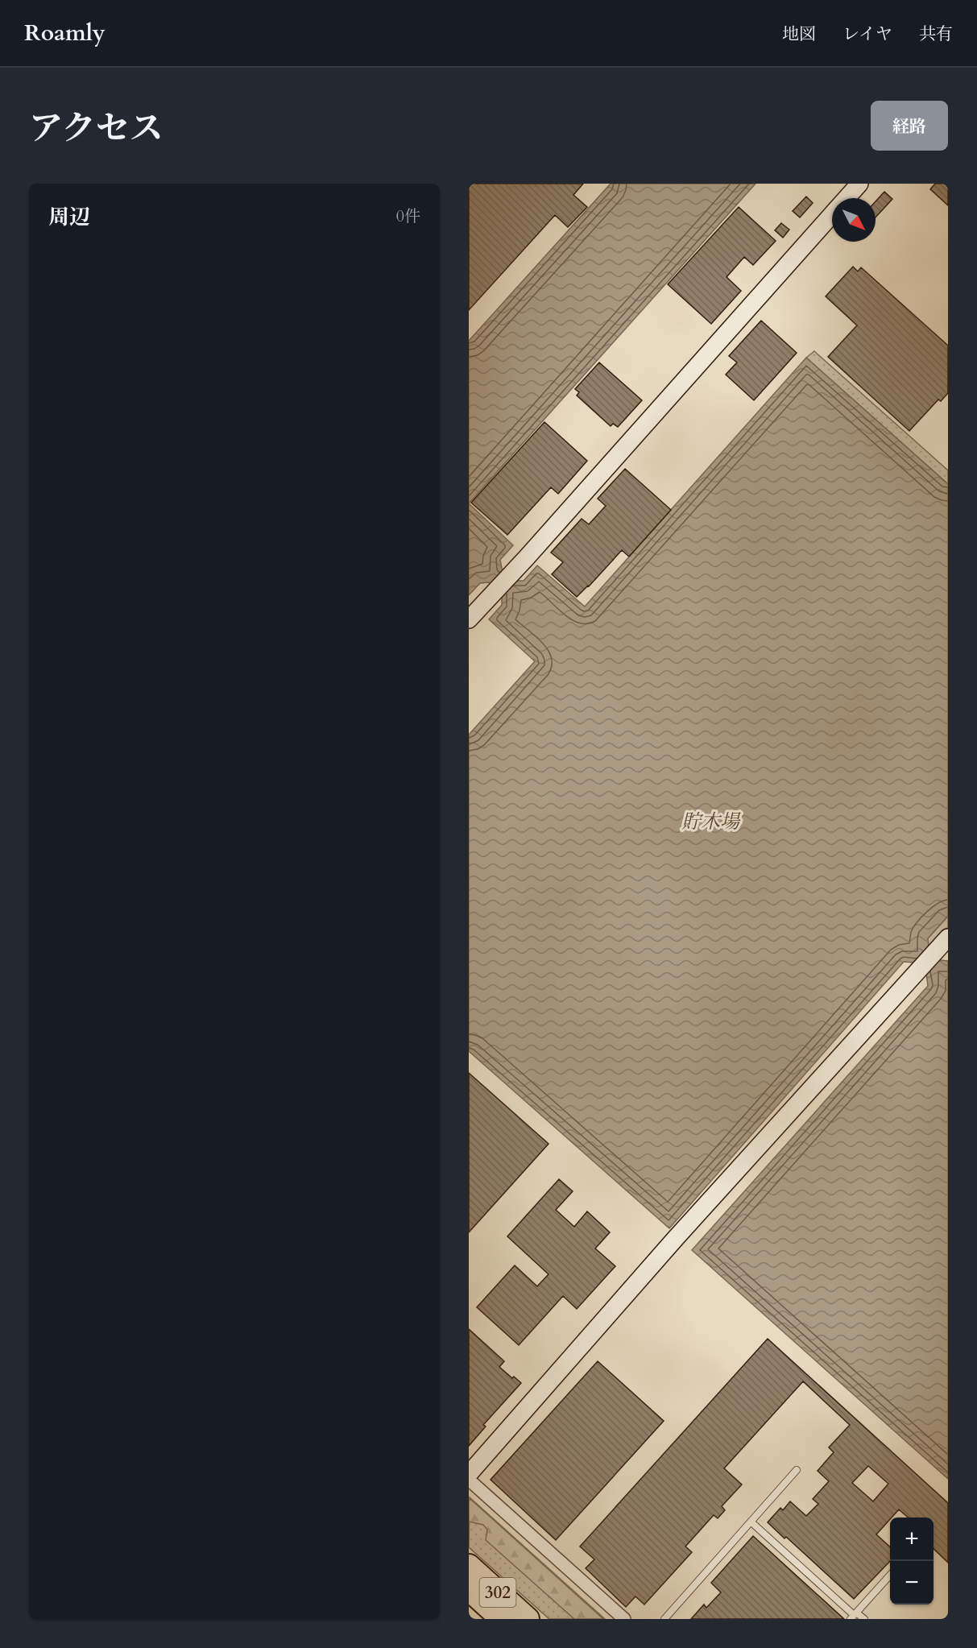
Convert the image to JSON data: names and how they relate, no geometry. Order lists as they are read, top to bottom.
{
  "streets": {
    "highway": ["302"]
  },
  "water": ["貯木場"],
  "north": "bottom right",
  "page": {
    "header": "Roamly",
    "nav": ["地図", "レイヤ", "共有"],
    "title": "アクセス",
    "buttons": "経路",
    "heading": ["周辺", "0件"],
    "map_buttons": ["+", "−"]
  }
}
